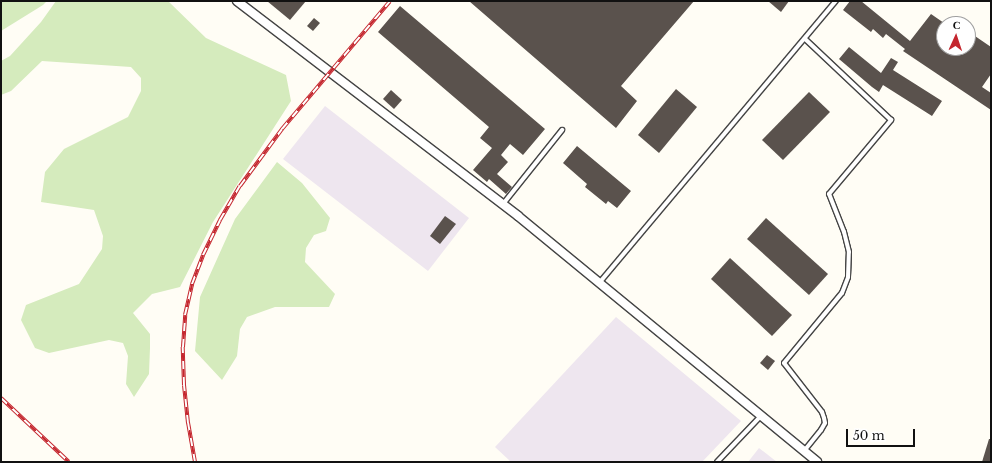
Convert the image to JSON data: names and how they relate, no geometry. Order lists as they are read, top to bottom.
{
  "scale_bar": "50 m",
  "north": "top"
}
